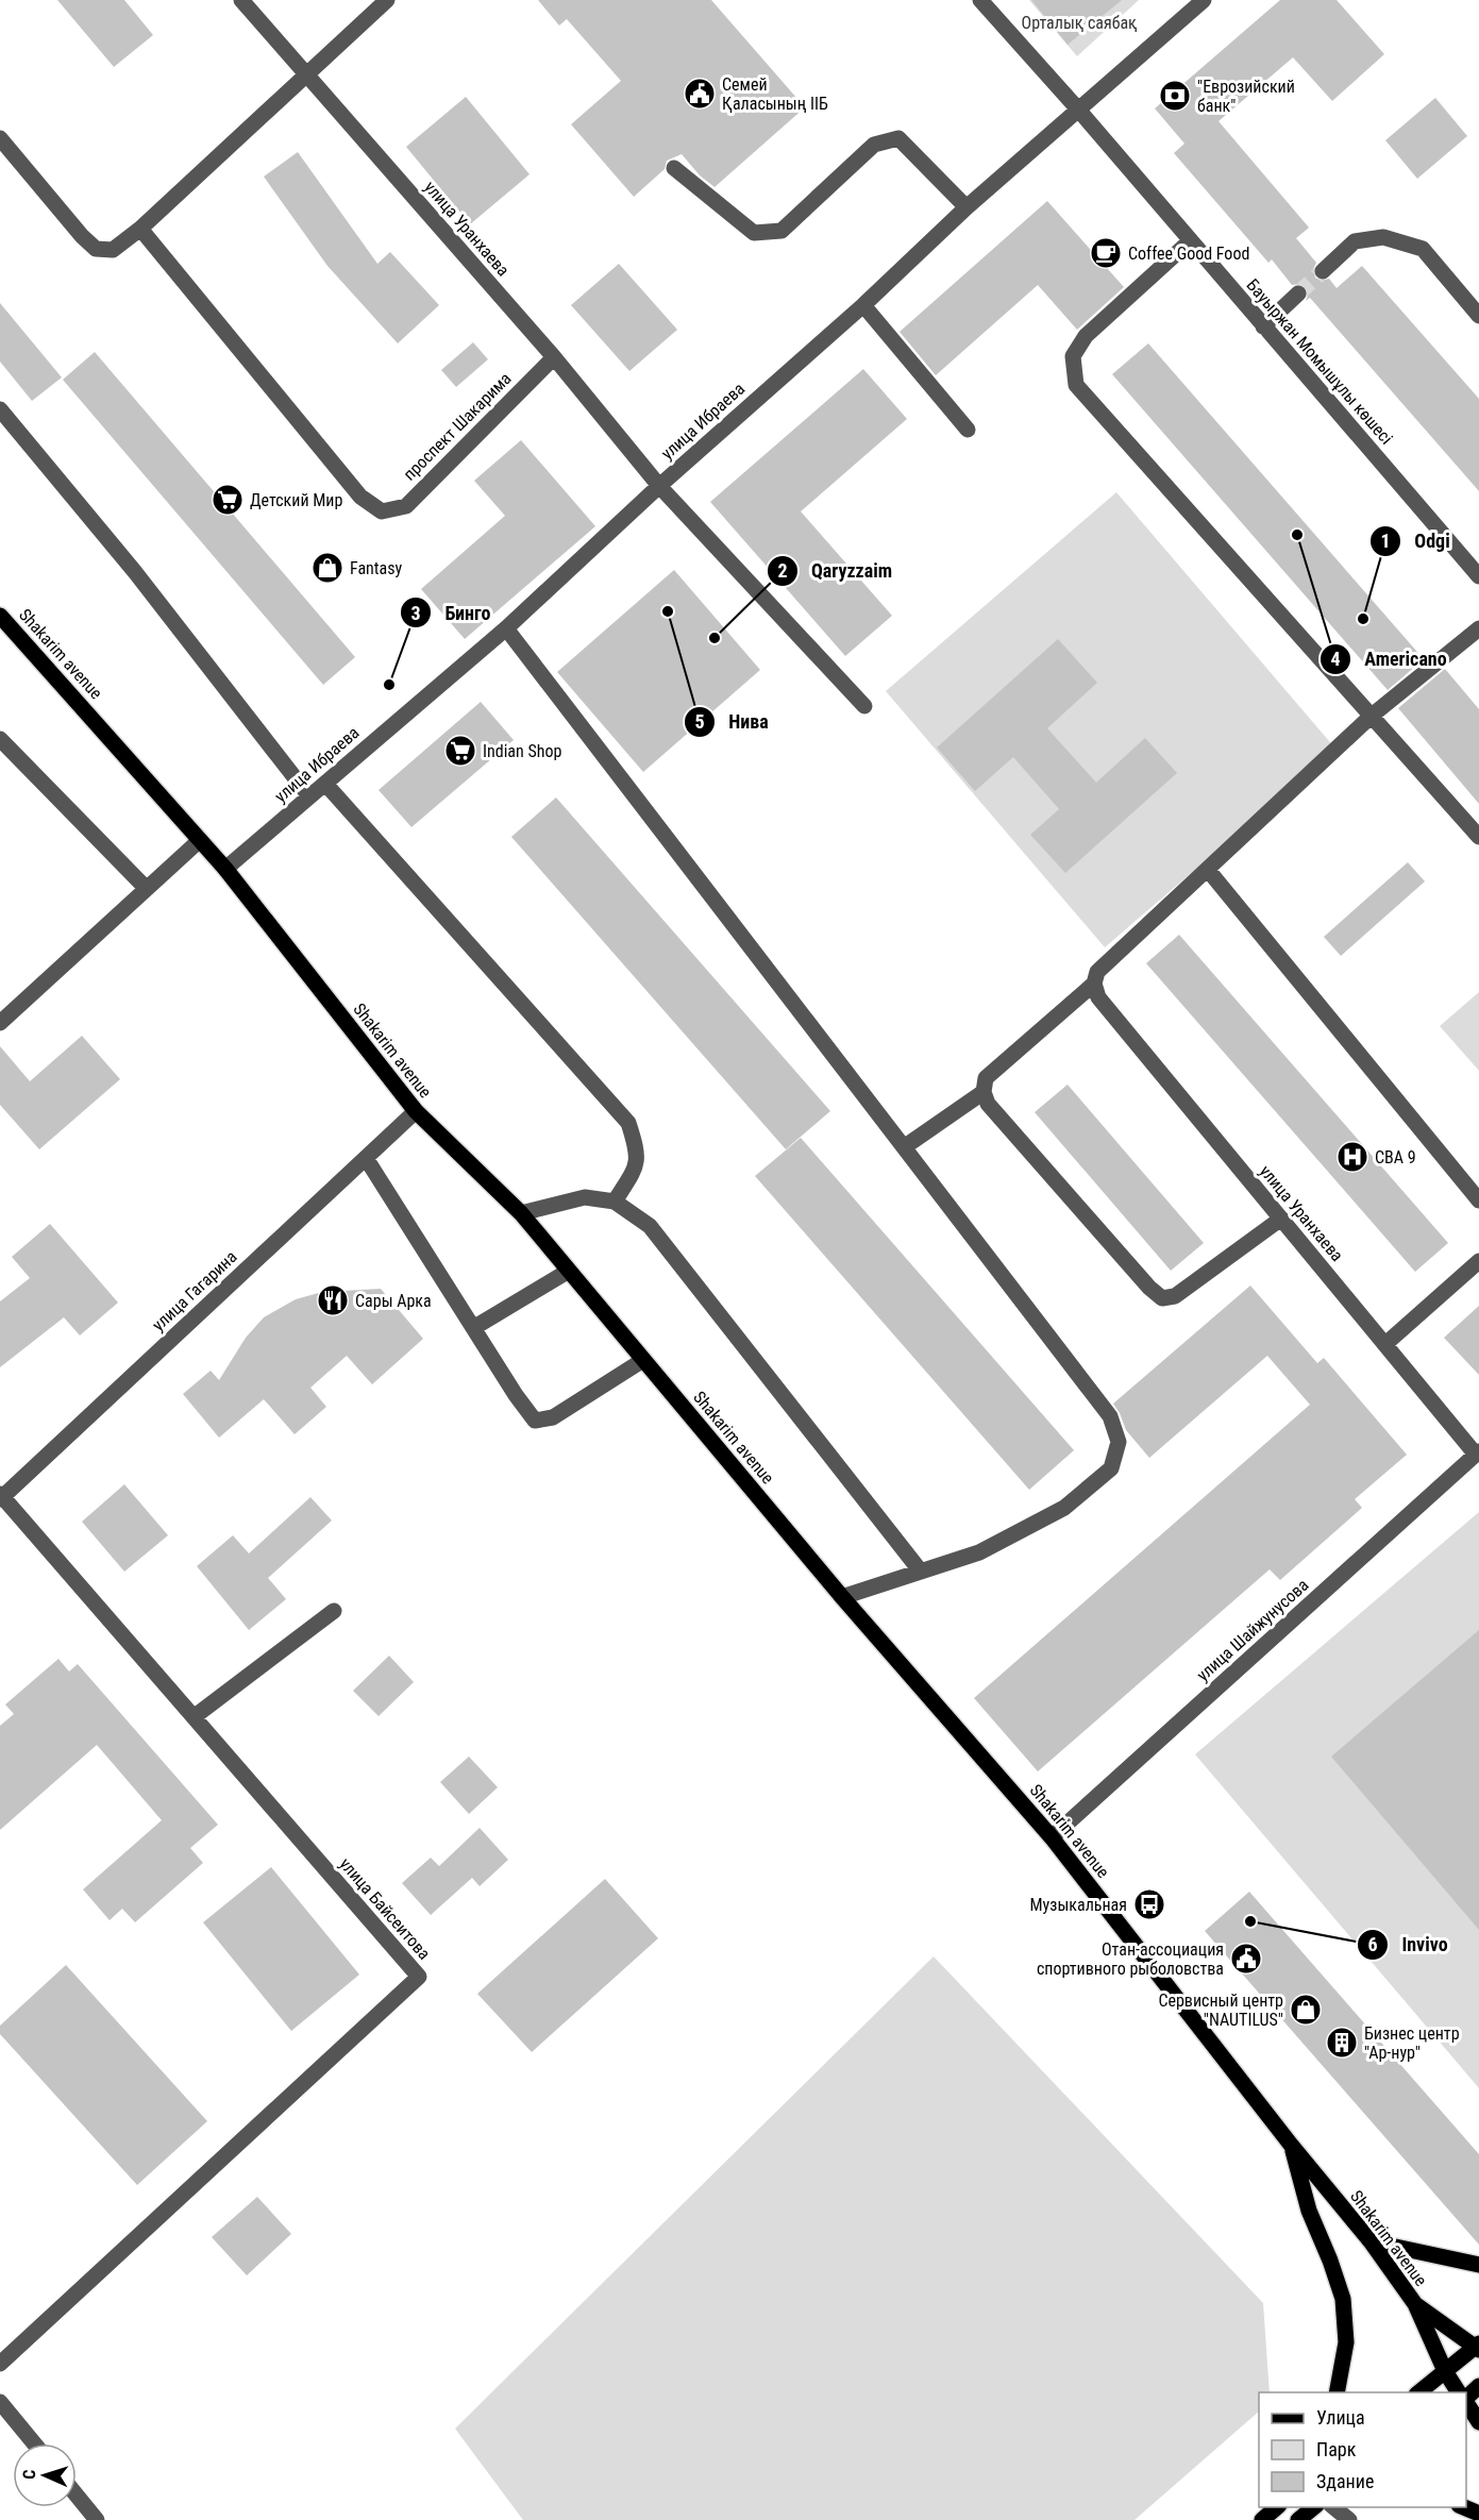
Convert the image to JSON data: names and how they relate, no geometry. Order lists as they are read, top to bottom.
{
  "streets": {
    "main road": ["Shakarim avenue"],
    "street": [
      "улица Уранхаева",
      "Бауыржан Момышұлы көшесі",
      "улица Ибраева",
      "проспект Шакарима",
      "улица Гагарина",
      "улица Шайжунусова",
      "улица Байсеитова"
    ]
  },
  "crossings": [
    ["улица Уранхаева", "улица Ибраева"],
    ["улица Уранхаева", "проспект Шакарима"],
    ["улица Уранхаева", "улица Шайжунусова"],
    ["Бауыржан Момышұлы көшесі", "улица Ибраева"],
    ["улица Ибраева", "Shakarim avenue"],
    ["Shakarim avenue", "улица Гагарина"],
    ["Shakarim avenue", "улица Шайжунусова"],
    ["улица Гагарина", "улица Байсеитова"]
  ],
  "parks": ["Орталық саябақ"],
  "places": {
    "public building": ["Семей Қаласының ІІБ", "Отан-ассоциация спортивного рыболовства"],
    "bank": ["\"Еврозийский банк\""],
    "cafe": ["Coffee Good Food"],
    "supermarket": ["Детский Мир", "Indian Shop"],
    "other": [
      "Americano",
      "Нива",
      "Odgi",
      "Qaryzzaim",
      "Бинго",
      "Invivo"
    ],
    "shop": ["Fantasy", "Сервисный центр \"NAUTILUS\""],
    "hospital": ["СВА 9"],
    "restaurant": ["Сары Арка"],
    "bus stop": ["Музыкальная"],
    "building": ["Бизнес центр \"Ар-нур\""]
  },
  "legend": ["Улица", "Парк", "Здание"],
  "north": "left"
}
